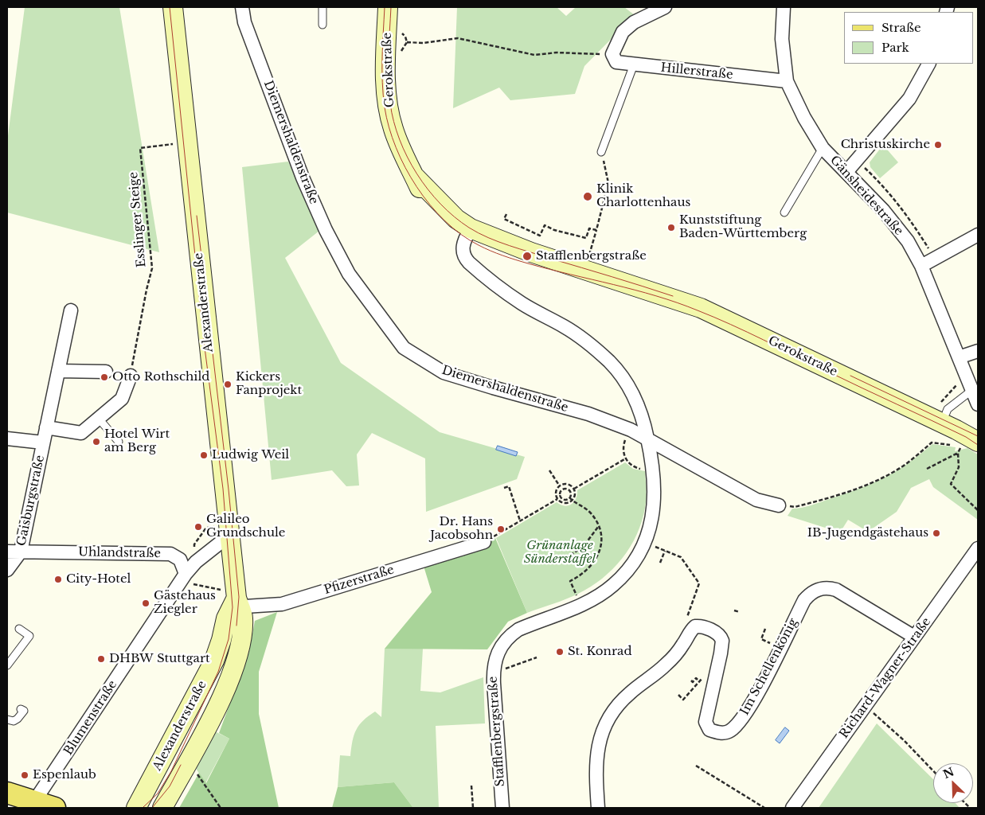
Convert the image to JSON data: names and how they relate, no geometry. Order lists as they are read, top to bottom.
{
  "streets": {
    "street": [
      "Gerokstraße",
      "Hillerstraße",
      "Diemershaldenstraße",
      "Gänsheidestraße",
      "Alexanderstraße",
      "Gaisburgstraße",
      "Uhlandstraße",
      "Pfizerstraße",
      "Im Schellenkönig",
      "Richard-Wagner-Straße",
      "Blumenstraße",
      "Stafflenbergstraße"
    ],
    "path": ["Esslinger Steige"]
  },
  "crossings": [
    ["Gerokstraße", "Stafflenbergstraße"],
    ["Hillerstraße", "Gänsheidestraße"],
    ["Diemershaldenstraße", "Stafflenbergstraße"],
    ["Alexanderstraße", "Pfizerstraße"],
    ["Gaisburgstraße", "Uhlandstraße"],
    ["Uhlandstraße", "Blumenstraße"],
    ["Im Schellenkönig", "Richard-Wagner-Straße"]
  ],
  "parks": ["Grünanlage Sünderstaffel"],
  "places": [
    "Christuskirche",
    "Klinik Charlottenhaus",
    "Kunststiftung Baden-Württemberg",
    "Stafflenbergstraße",
    "Otto Rothschild",
    "Kickers Fanprojekt",
    "Hotel Wirt am Berg",
    "Ludwig Weil",
    "Galileo Grundschule",
    "Dr. Hans Jacobsohn",
    "IB-Jugendgästehaus",
    "City-Hotel",
    "Gästehaus Ziegler",
    "St. Konrad",
    "DHBW Stuttgart",
    "Espenlaub"
  ],
  "legend": ["Straße", "Park"],
  "north": "top left"
}
